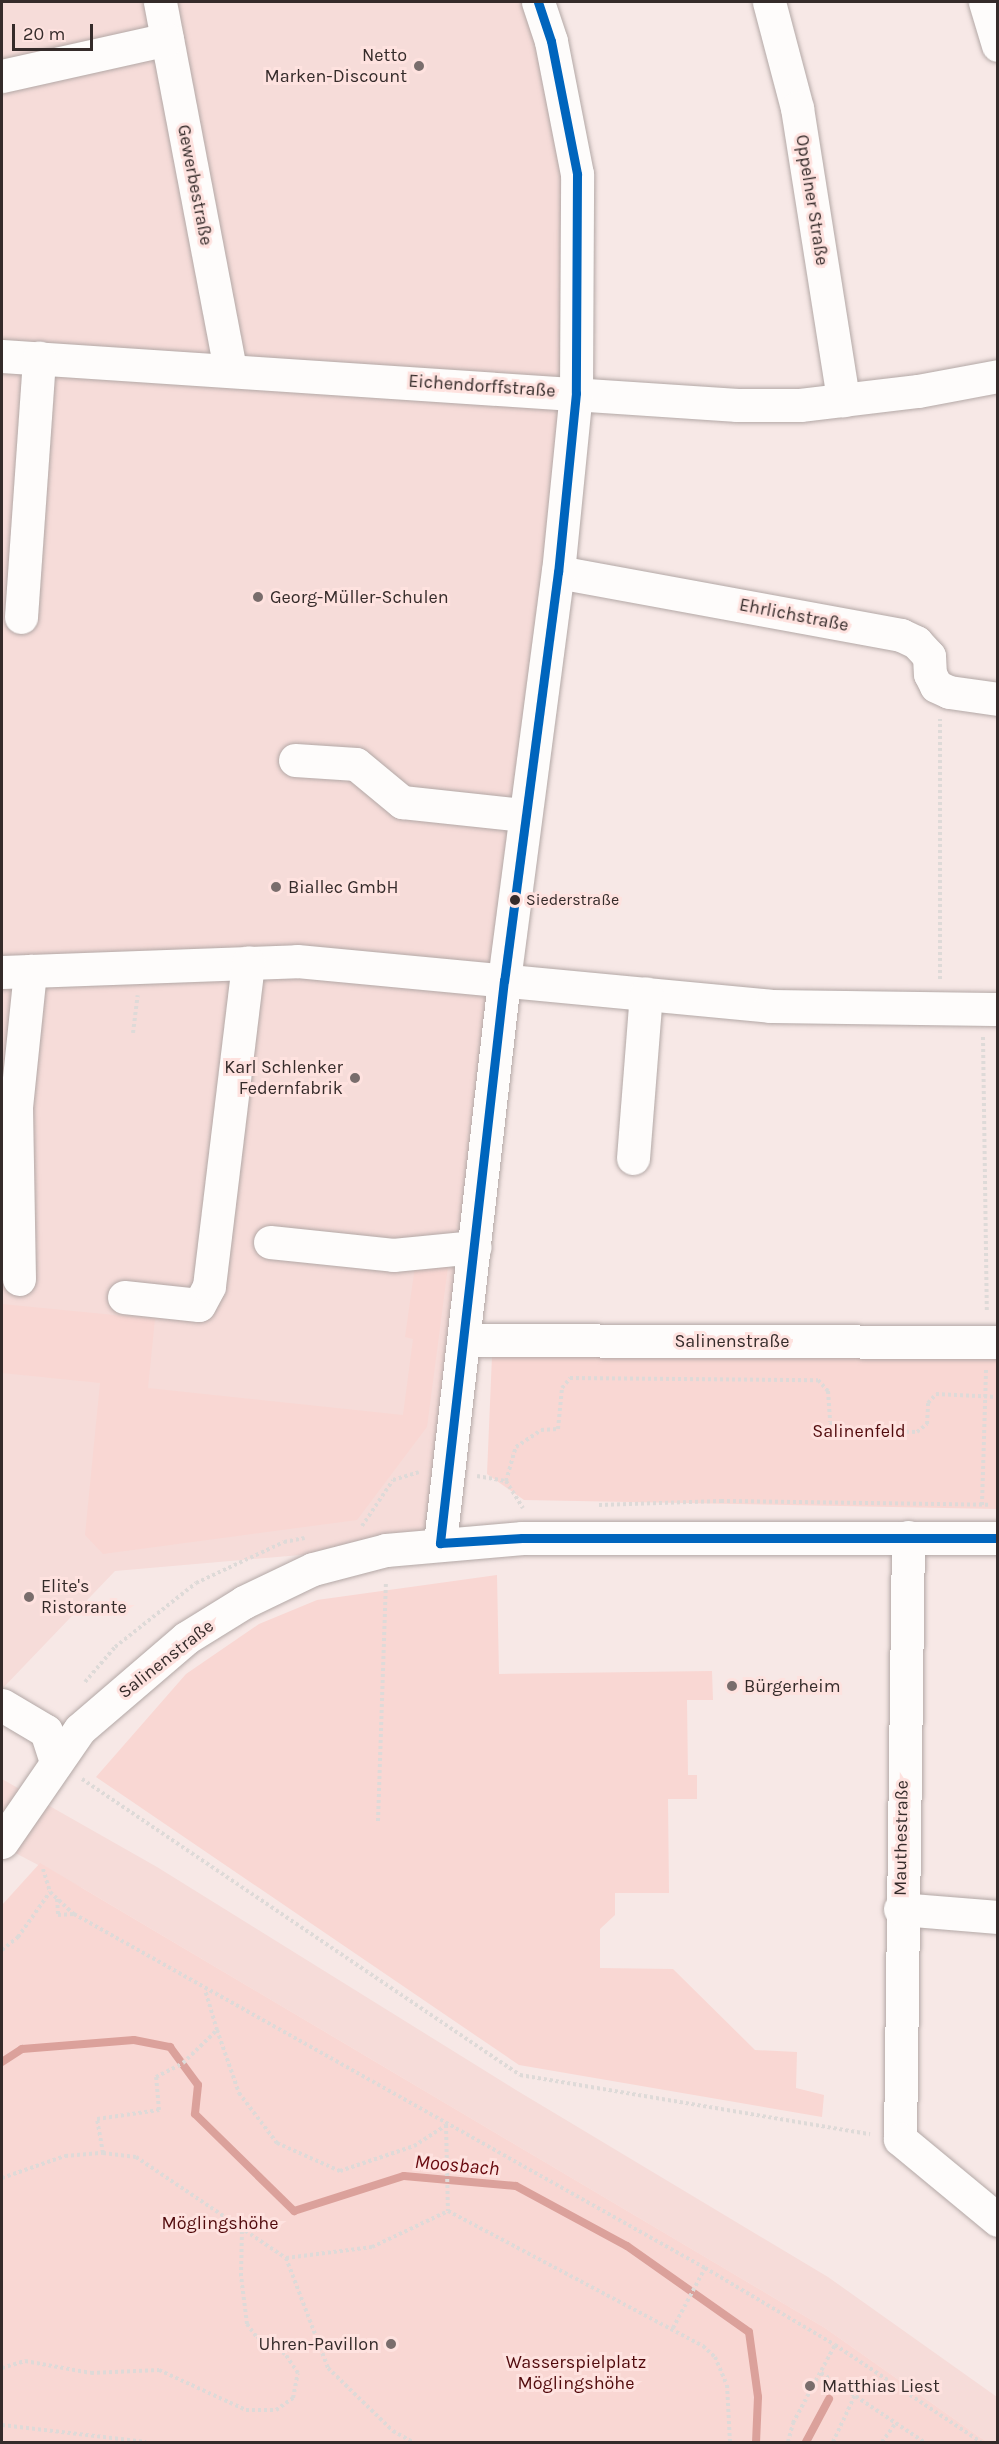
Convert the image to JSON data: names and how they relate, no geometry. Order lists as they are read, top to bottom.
{
  "streets": {
    "street": [
      "Gewerbestraße",
      "Oppelner Straße",
      "Eichendorffstraße",
      "Ehrlichstraße",
      "Salinenstraße",
      "Mauthestraße"
    ]
  },
  "crossings": [
    ["Gewerbestraße", "Eichendorffstraße"],
    ["Oppelner Straße", "Eichendorffstraße"],
    ["Salinenstraße", "Mauthestraße"]
  ],
  "water": ["Moosbach"],
  "parks": ["Salinenfeld", "Möglingshöhe", "Wasserspielplatz Möglingshöhe"],
  "places": [
    "Netto Marken-Discount",
    "Georg-Müller-Schulen",
    "Biallec GmbH",
    "Siederstraße",
    "Karl Schlenker Federnfabrik",
    "Elite's Ristorante",
    "Bürgerheim",
    "Uhren-Pavillon",
    "Matthias Liest"
  ],
  "scale_bar": "20 m"
}
